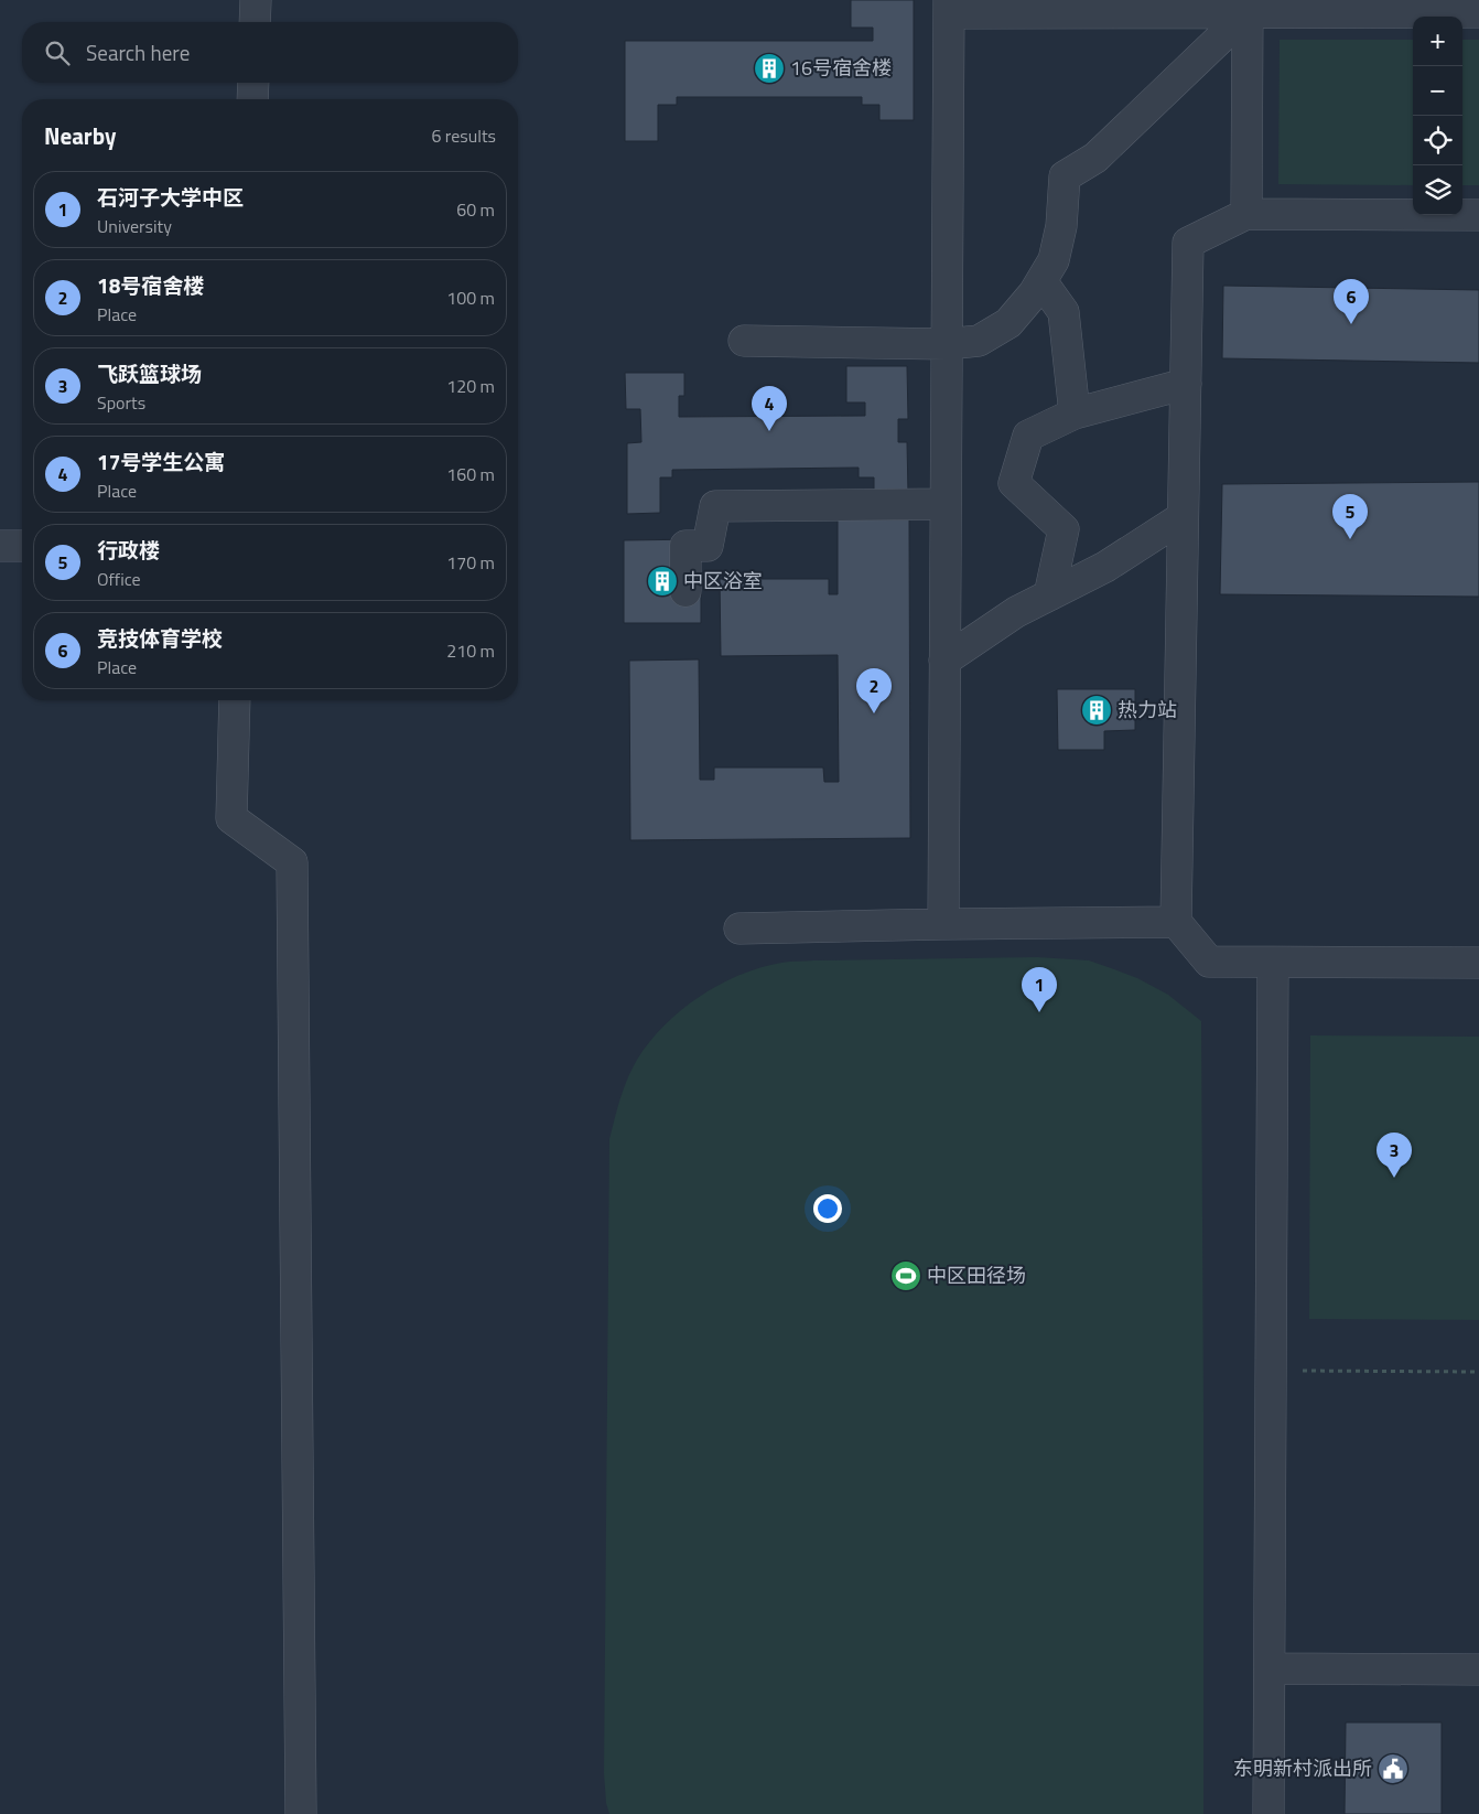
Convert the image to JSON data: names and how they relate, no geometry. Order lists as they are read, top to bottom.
{
  "places": {
    "building": ["16号宿舍楼", "中区浴室", "热力站"],
    "sports": ["中区田径场"],
    "public building": ["东明新村派出所"]
  },
  "page": {
    "map_buttons": ["+", "−"],
    "search": "Search here",
    "heading": ["Nearby", "6 results"],
    "list": [
      {
        "mark": "1",
        "name": "石河子大学中区",
        "note": "University",
        "value": "60 m"
      },
      {
        "mark": "2",
        "name": "18号宿舍楼",
        "note": "Place",
        "value": "100 m"
      },
      {
        "mark": "3",
        "name": "飞跃篮球场",
        "note": "Sports",
        "value": "120 m"
      },
      {
        "mark": "4",
        "name": "17号学生公寓",
        "note": "Place",
        "value": "160 m"
      },
      {
        "mark": "5",
        "name": "行政楼",
        "note": "Office",
        "value": "170 m"
      },
      {
        "mark": "6",
        "name": "竞技体育学校",
        "note": "Place",
        "value": "210 m"
      }
    ],
    "pins": [
      "6",
      "4",
      "5",
      "2",
      "1",
      "3"
    ]
  }
}
